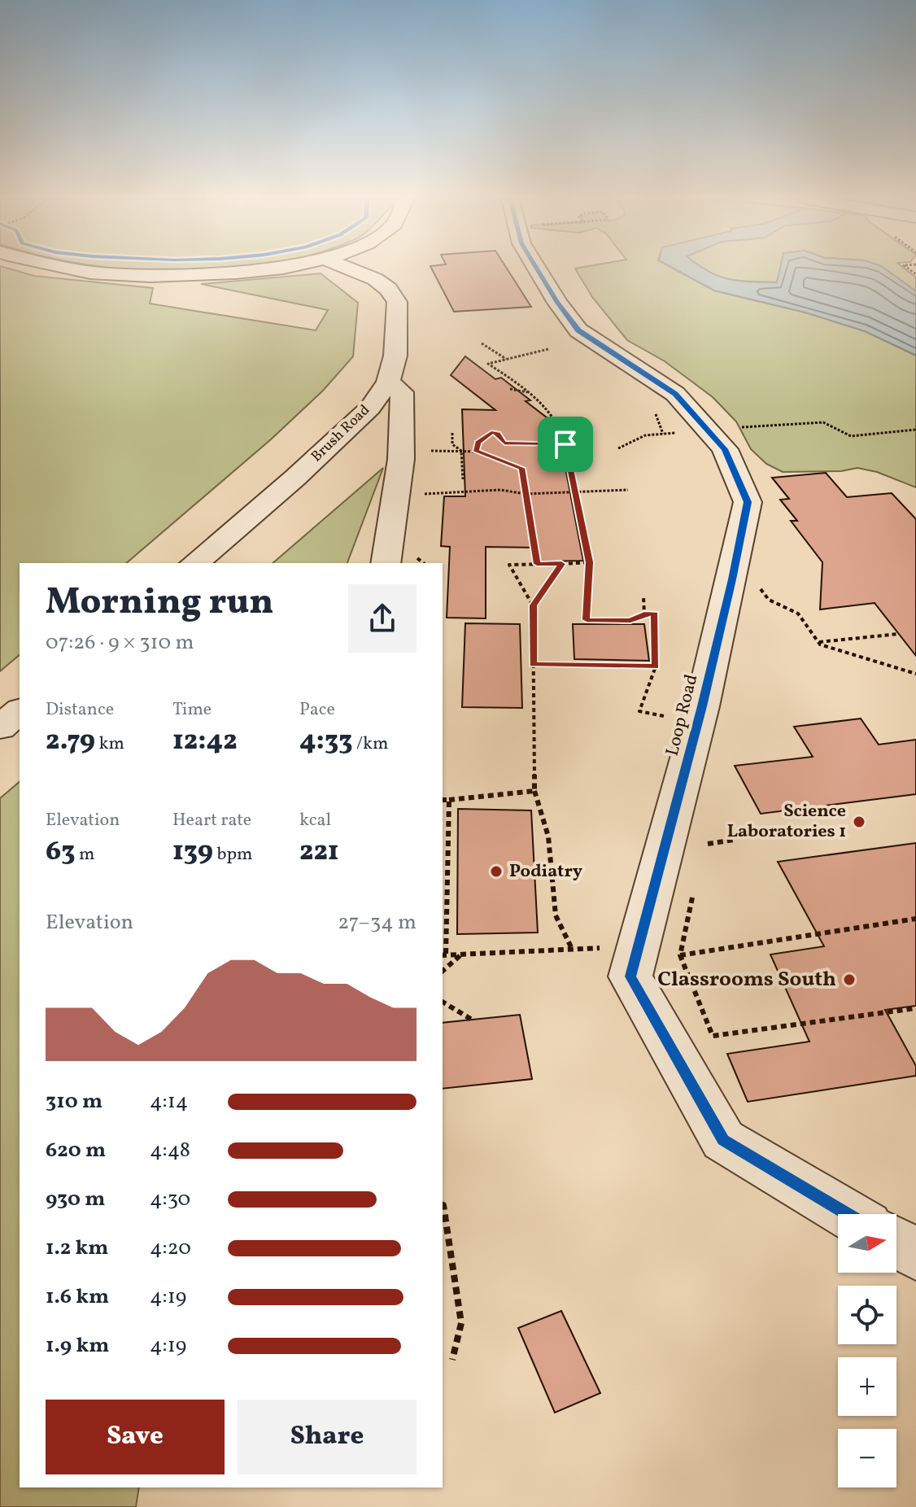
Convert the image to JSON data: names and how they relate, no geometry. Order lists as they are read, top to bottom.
{
  "streets": {
    "street": ["Brush Road", "Loop Road"]
  },
  "places": ["Science Laboratories 1", "Podiatry", "Classrooms South"],
  "north": "right",
  "page": {
    "heading": ["Morning run", "07:26 · 9 × 310 m"],
    "stats": [
      ["Distance", "2.79 km"],
      ["Time", "12:42"],
      ["Pace", "4:33 /km"],
      ["Elevation", "63 m"],
      ["Heart rate", "139 bpm"],
      ["kcal", "221"]
    ],
    "chart": ["Elevation", "27–34 m"],
    "list": [
      {
        "name": "310 m",
        "note": "4:14"
      },
      {
        "name": "620 m",
        "note": "4:48"
      },
      {
        "name": "930 m",
        "note": "4:30"
      },
      {
        "name": "1.2 km",
        "note": "4:20"
      },
      {
        "name": "1.6 km",
        "note": "4:19"
      },
      {
        "name": "1.9 km",
        "note": "4:19"
      }
    ],
    "map_buttons": ["+", "−"],
    "buttons": ["Save", "Share"]
  }
}
